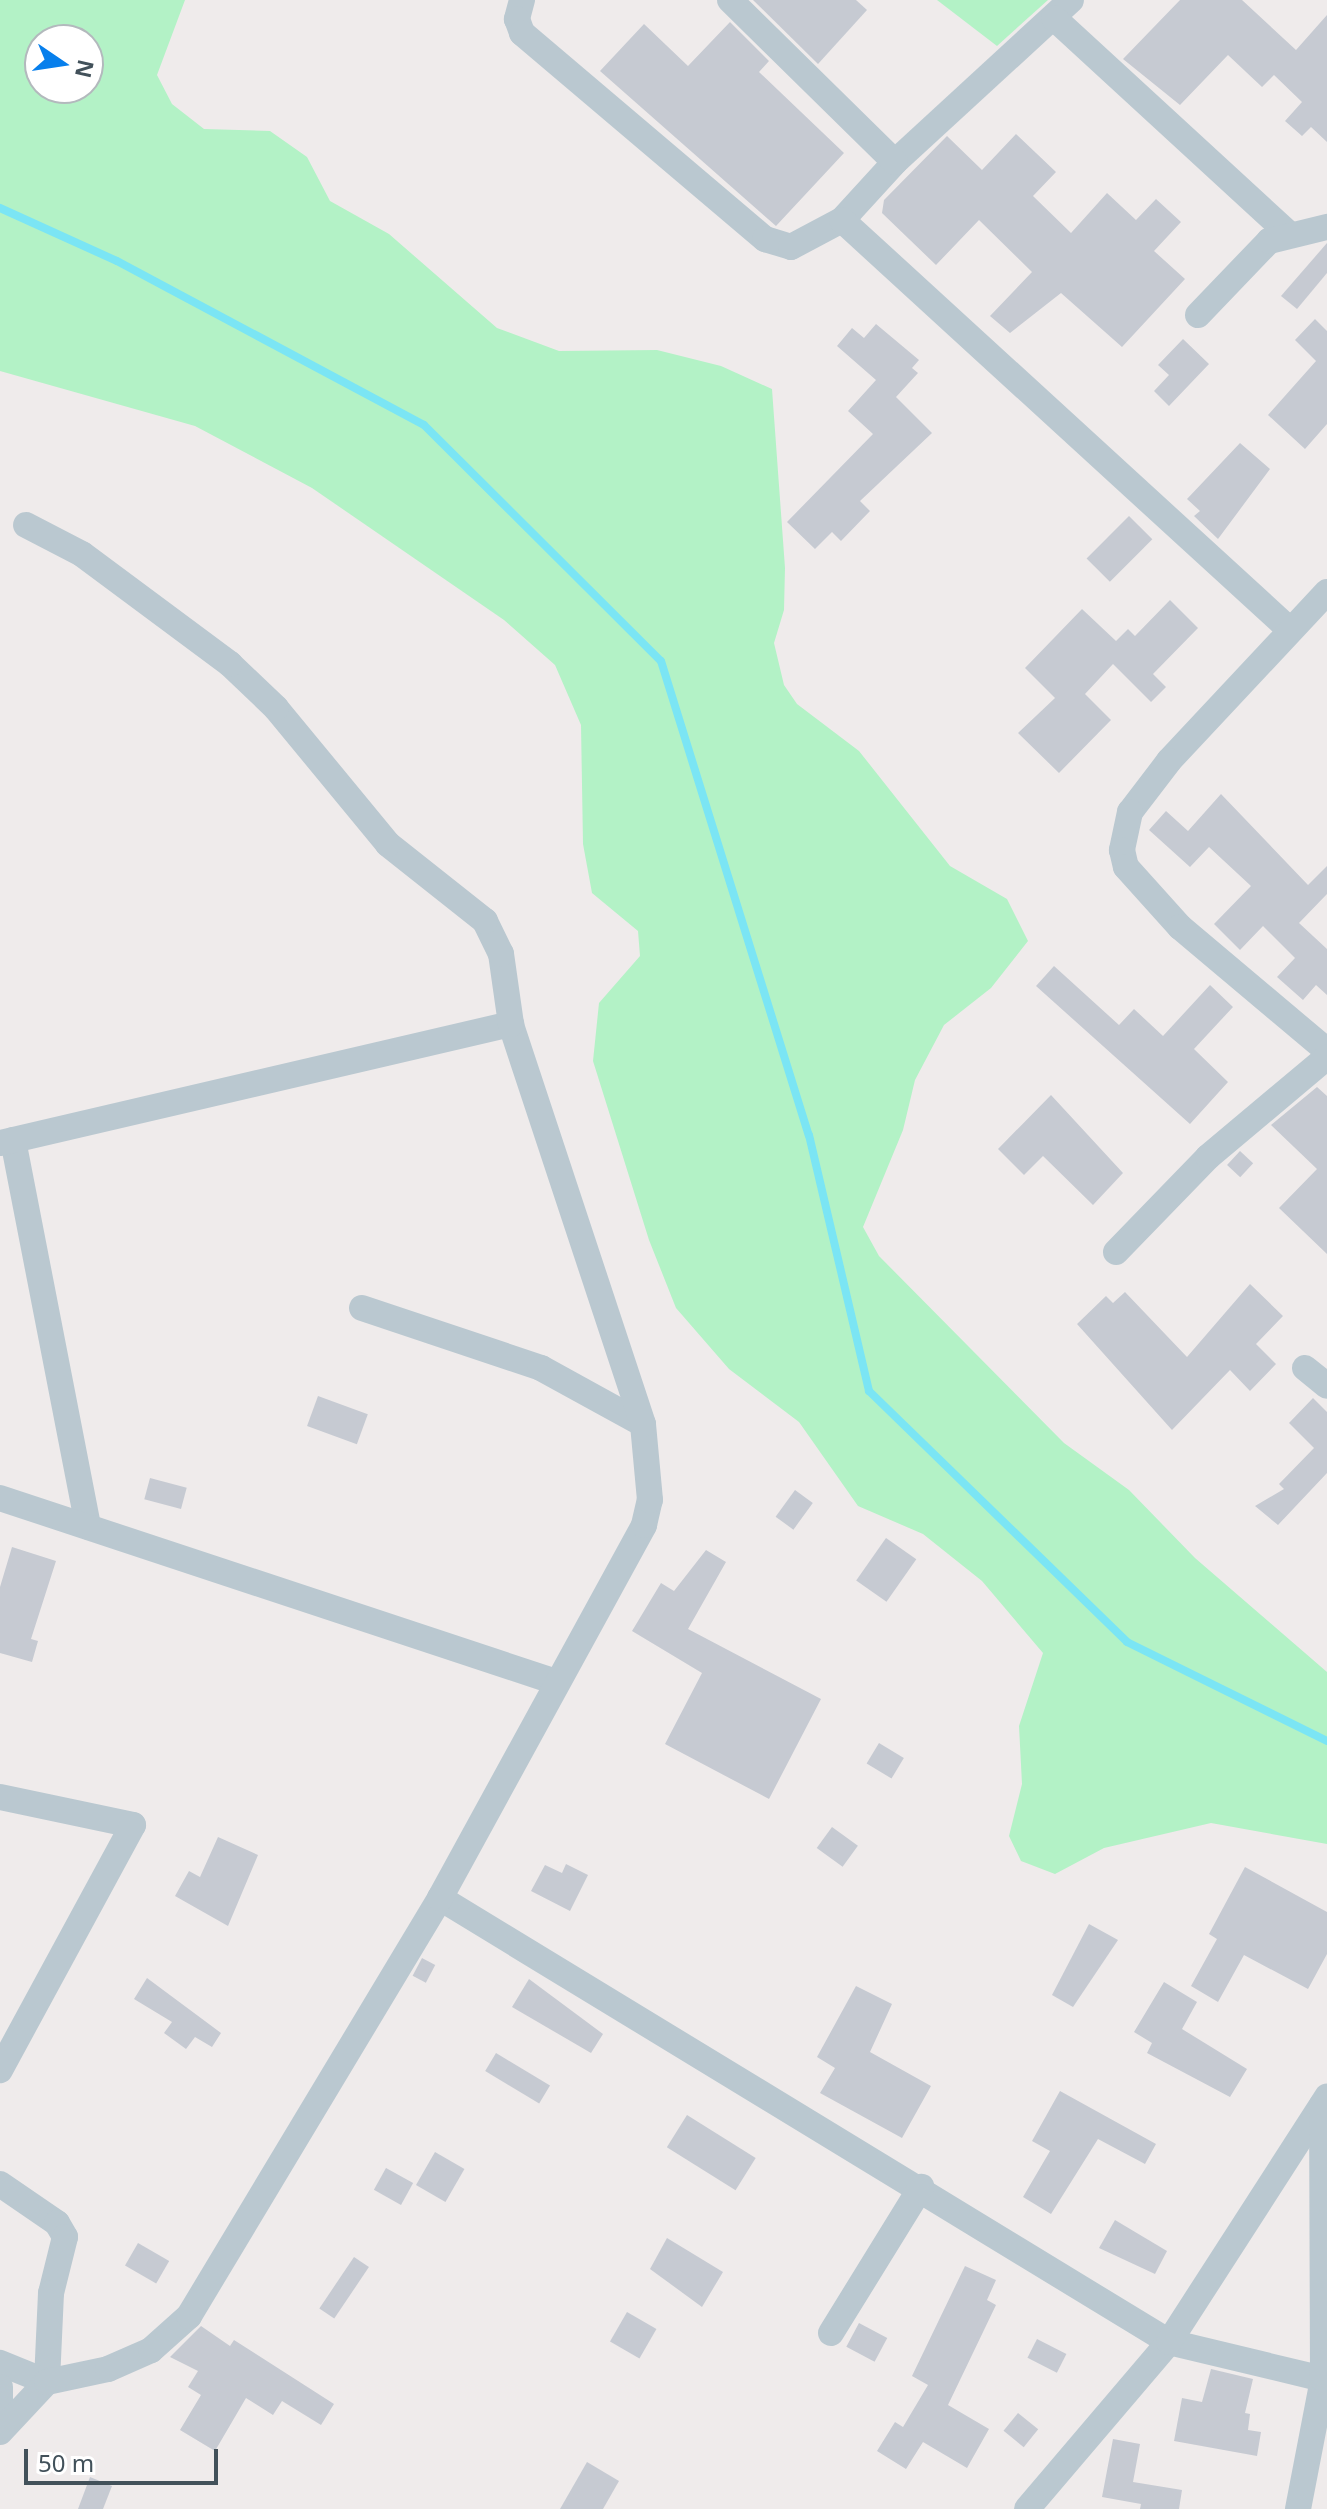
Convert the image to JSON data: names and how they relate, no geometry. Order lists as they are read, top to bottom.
{
  "scale_bar": "50 m",
  "north": "right"
}
